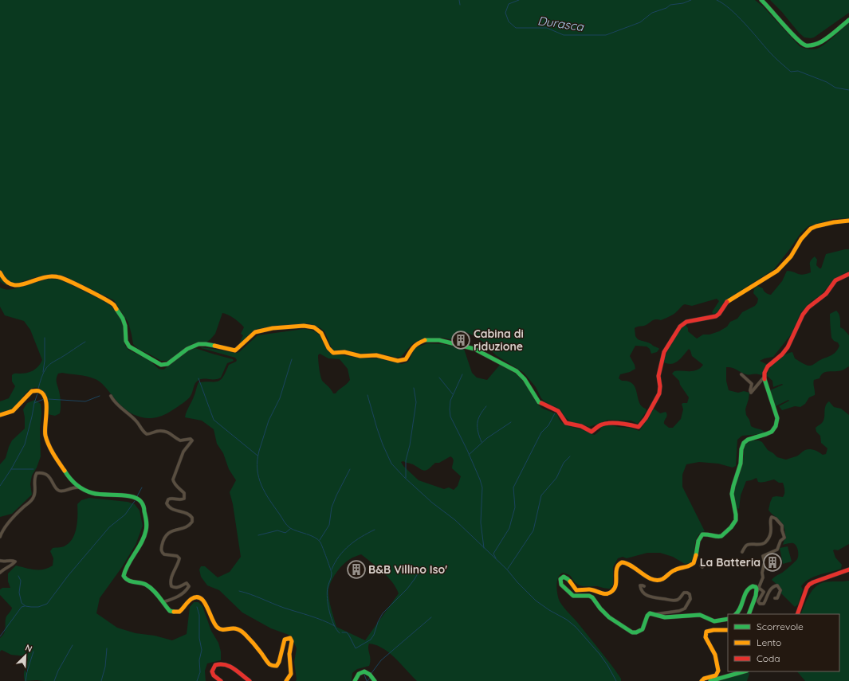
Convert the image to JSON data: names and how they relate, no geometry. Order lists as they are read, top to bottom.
{
  "water": ["Durasca"],
  "places": {
    "building": ["Cabina di riduzione", "La Batteria", "B&B Villino Iso'"]
  },
  "legend": ["Scorrevole", "Lento", "Coda"],
  "north": "top right"
}
